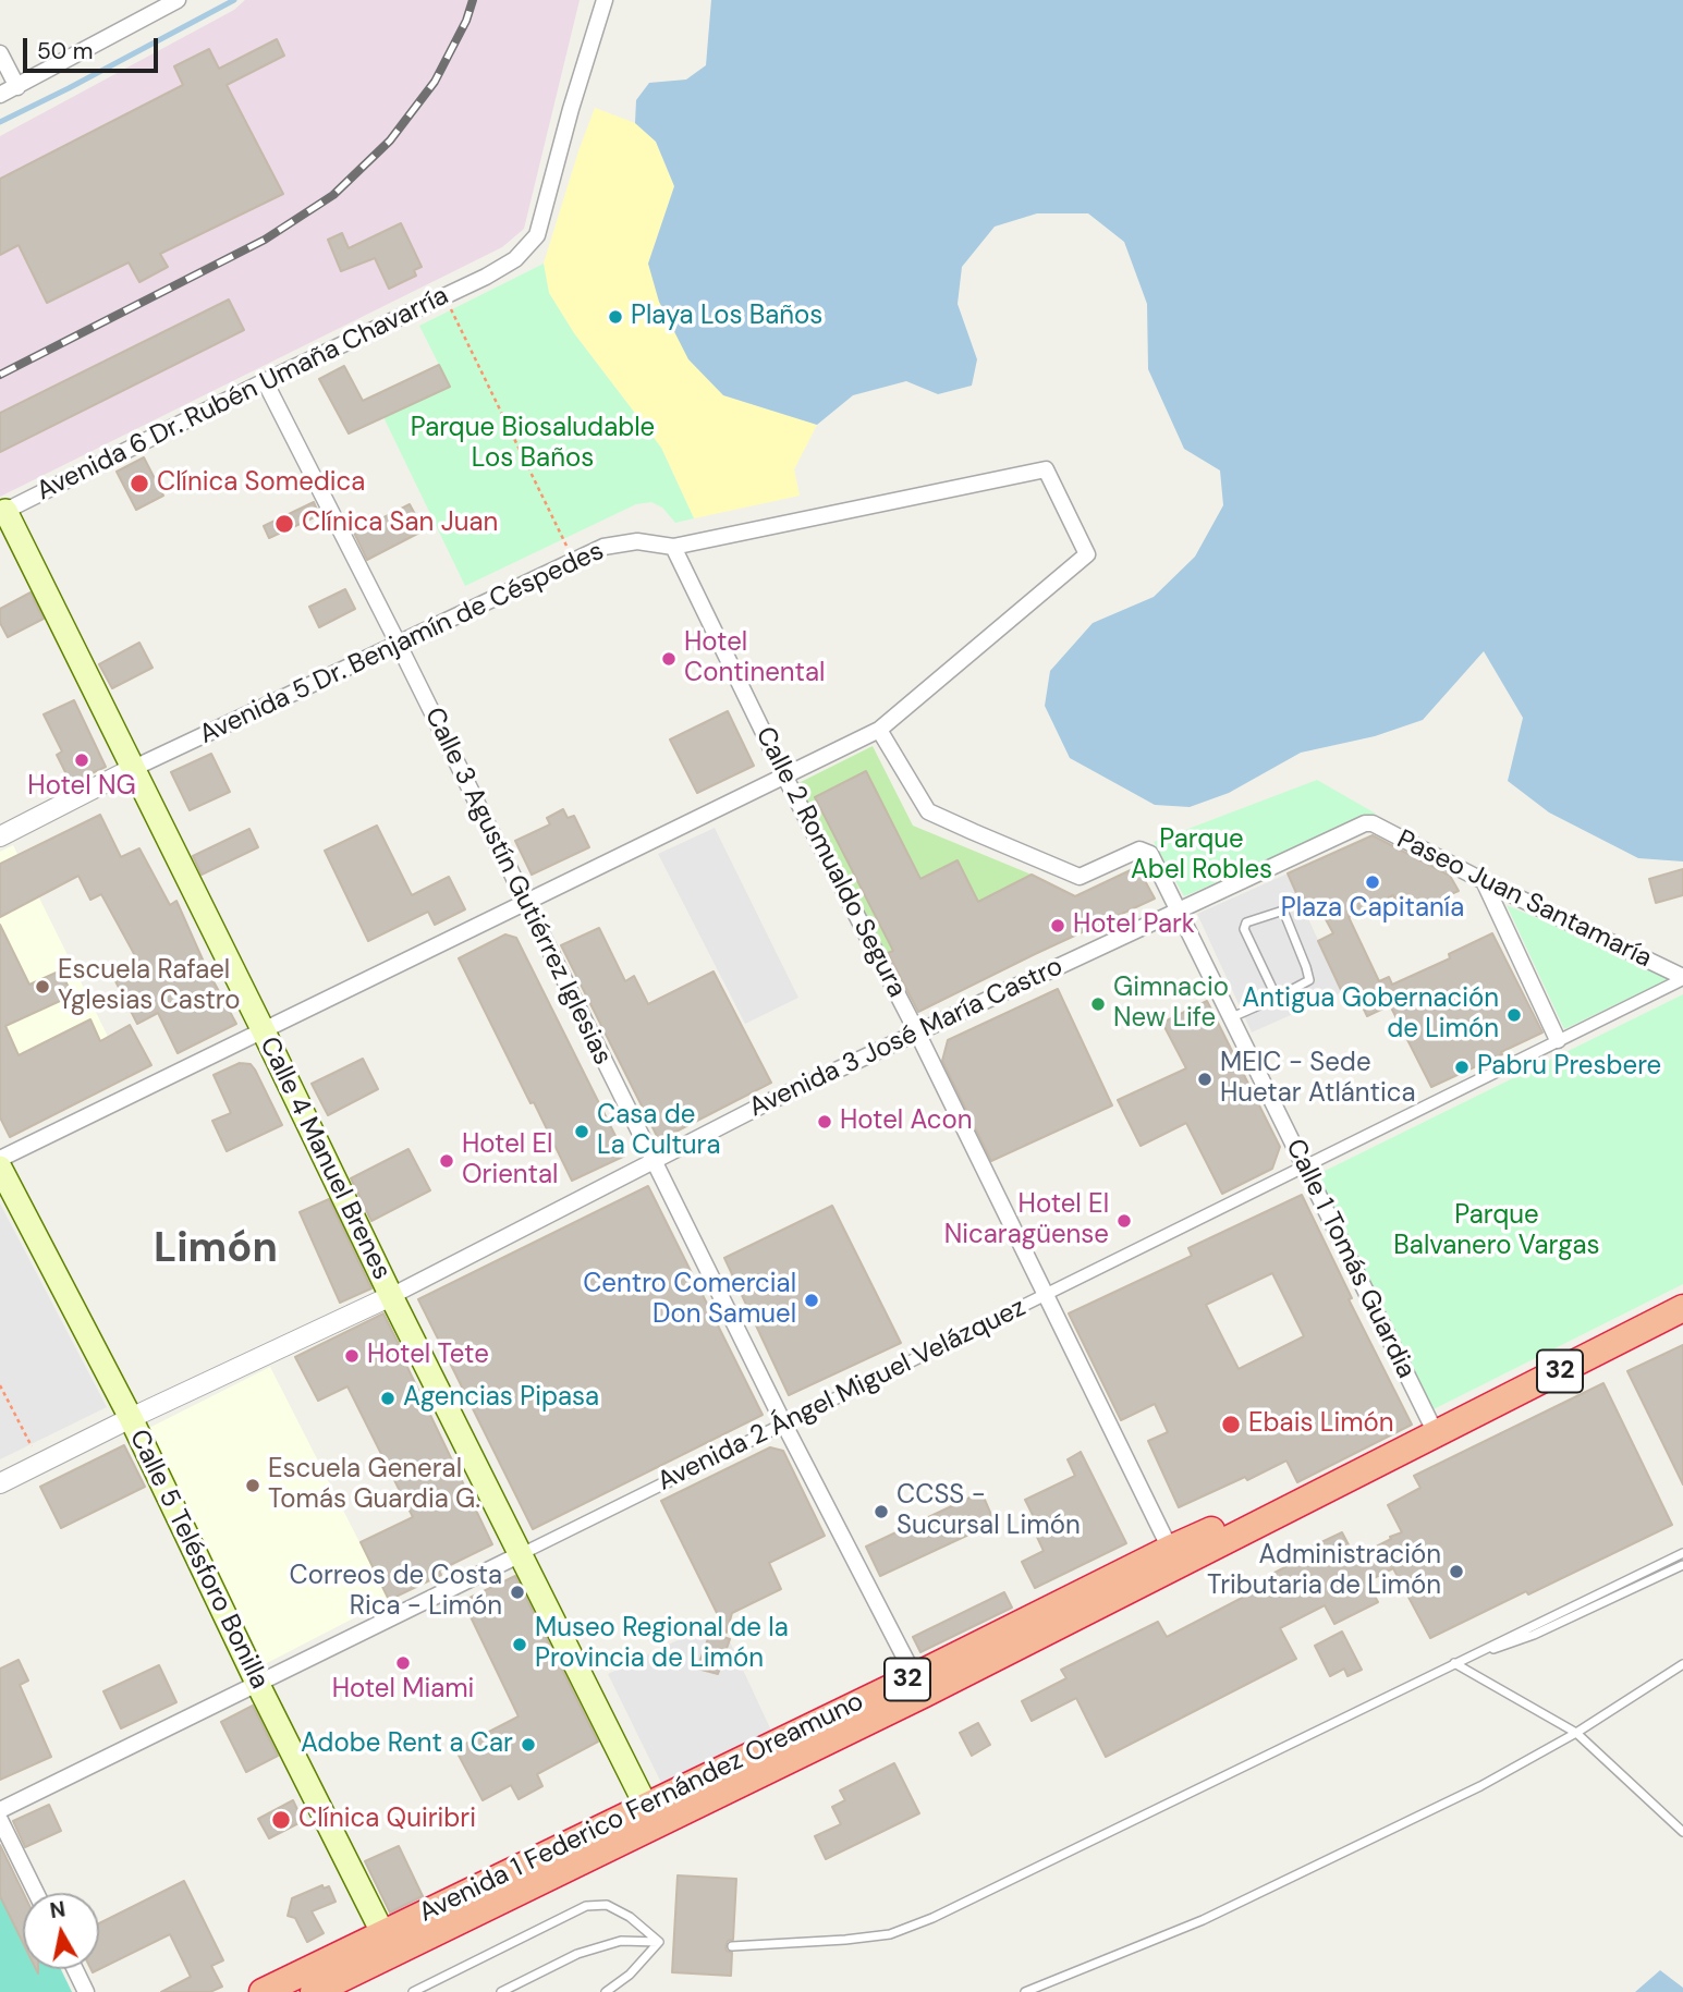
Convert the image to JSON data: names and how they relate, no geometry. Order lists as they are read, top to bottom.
{
  "streets": {
    "highway": ["32", "Avenida 1 Federico Fernández Oreamuno"],
    "main road": ["Calle 4 Manuel Brenes", "Calle 5 Telésforo Bonilla"],
    "street": [
      "Avenida 6 Dr. Rubén Umaña Chavarría",
      "Avenida 5 Dr. Benjamín de Céspedes",
      "Calle 2 Romualdo Segura",
      "Calle 3 Agustín Gutiérrez Iglesias",
      "Paseo Juan Santamaría",
      "Avenida 3 José María Castro",
      "Calle 1 Tomás Guardia",
      "Avenida 2 Ángel Miguel Velázquez"
    ]
  },
  "crossings": [
    ["Avenida 6 Dr. Rubén Umaña Chavarría", "Calle 3 Agustín Gutiérrez Iglesias"],
    ["Avenida 6 Dr. Rubén Umaña Chavarría", "Calle 4 Manuel Brenes"],
    ["Avenida 5 Dr. Benjamín de Céspedes", "Calle 2 Romualdo Segura"],
    ["Avenida 5 Dr. Benjamín de Céspedes", "Calle 3 Agustín Gutiérrez Iglesias"],
    ["Avenida 5 Dr. Benjamín de Céspedes", "Calle 4 Manuel Brenes"],
    ["Avenida 5 Dr. Benjamín de Céspedes", "Calle 1 Tomás Guardia"],
    ["Calle 2 Romualdo Segura", "Avenida 3 José María Castro"],
    ["Calle 2 Romualdo Segura", "Avenida 2 Ángel Miguel Velázquez"],
    ["Calle 2 Romualdo Segura", "Avenida 1 Federico Fernández Oreamuno"],
    ["Calle 3 Agustín Gutiérrez Iglesias", "Avenida 3 José María Castro"],
    ["Calle 3 Agustín Gutiérrez Iglesias", "Avenida 2 Ángel Miguel Velázquez"],
    ["Calle 3 Agustín Gutiérrez Iglesias", "Avenida 1 Federico Fernández Oreamuno"],
    ["Paseo Juan Santamaría", "Avenida 3 José María Castro"],
    ["Paseo Juan Santamaría", "Avenida 2 Ángel Miguel Velázquez"],
    ["Avenida 3 José María Castro", "Calle 4 Manuel Brenes"],
    ["Avenida 3 José María Castro", "Calle 1 Tomás Guardia"],
    ["Avenida 3 José María Castro", "Calle 5 Telésforo Bonilla"],
    ["Calle 4 Manuel Brenes", "Avenida 2 Ángel Miguel Velázquez"],
    ["Calle 4 Manuel Brenes", "Avenida 1 Federico Fernández Oreamuno"],
    ["Calle 1 Tomás Guardia", "Avenida 2 Ángel Miguel Velázquez"],
    ["Calle 1 Tomás Guardia", "Avenida 1 Federico Fernández Oreamuno"],
    ["Avenida 2 Ángel Miguel Velázquez", "Calle 5 Telésforo Bonilla"],
    ["Calle 5 Telésforo Bonilla", "Avenida 1 Federico Fernández Oreamuno"]
  ],
  "districts": ["Limón"],
  "parks": ["Parque Biosaludable Los Baños", "Parque Abel Robles", "Parque Balvanero Vargas"],
  "places": [
    "Playa Los Baños",
    "Clínica Somedica",
    "Clínica San Juan",
    "Hotel Continental",
    "Hotel NG",
    "Plaza Capitanía",
    "Hotel Park",
    "Escuela Rafael Yglesias Castro",
    "Gimnacio New Life",
    "Antigua Gobernación de Limón",
    "Pabru Presbere",
    "MEIC - Sede Huetar Atlántica",
    "Hotel Acon",
    "Casa de La Cultura",
    "Hotel El Oriental",
    "Hotel El Nicaragüense",
    "Centro Comercial Don Samuel",
    "Hotel Tete",
    "Agencias Pipasa",
    "Ebais Limón",
    "Escuela General Tomás Guardia G.",
    "CCSS - Sucursal Limón",
    "Administración Tributaria de Limón",
    "Correos de Costa Rica - Limón",
    "Museo Regional de la Provincia de Limón",
    "Hotel Miami",
    "Adobe Rent a Car",
    "Clínica Quiribri"
  ],
  "scale_bar": "50 m",
  "north": "top"
}
